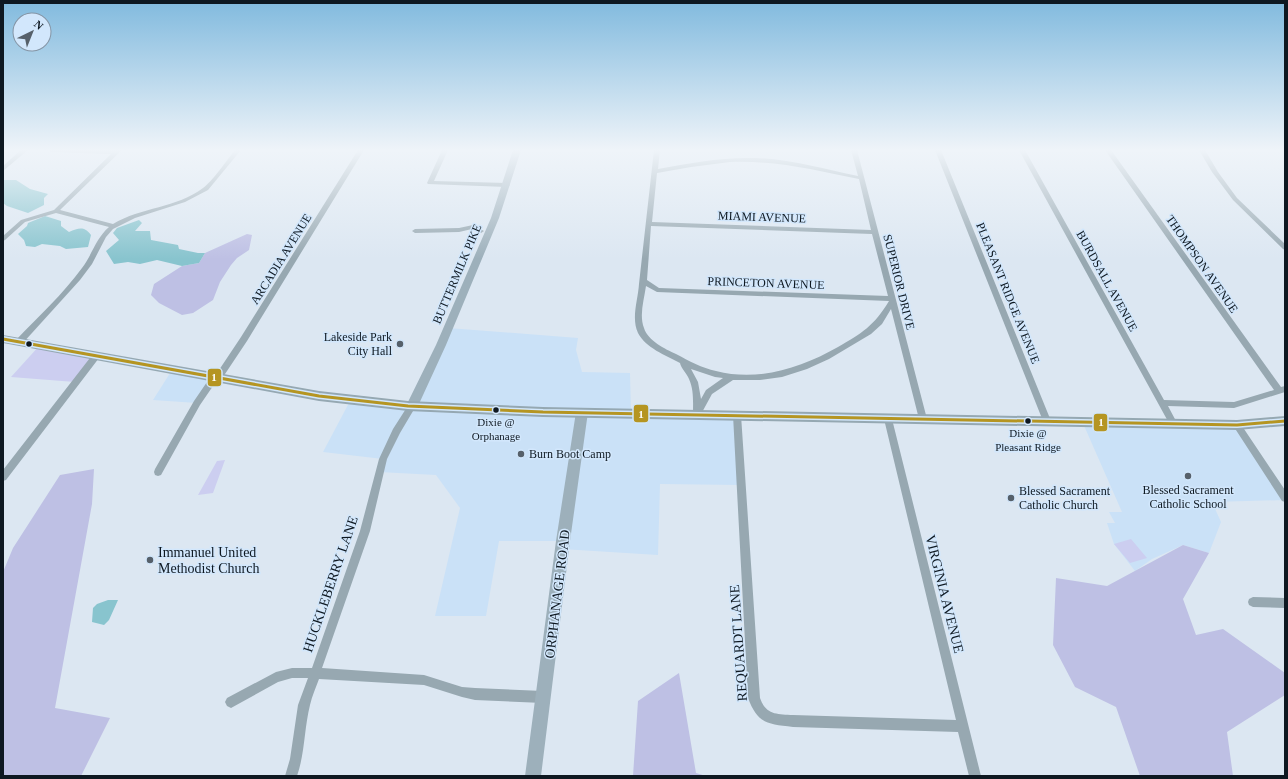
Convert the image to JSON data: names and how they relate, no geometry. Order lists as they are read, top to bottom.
{
  "streets": {
    "main road": ["BUTTERMILK PIKE", "ORPHANAGE ROAD"],
    "street": [
      "MIAMI AVENUE",
      "ARCADIA AVENUE",
      "THOMPSON AVENUE",
      "BURDSALL AVENUE",
      "SUPERIOR DRIVE",
      "PRINCETON AVENUE",
      "PLEASANT RIDGE AVENUE",
      "HUCKLEBERRY LANE",
      "VIRGINIA AVENUE",
      "REQUARDT LANE"
    ]
  },
  "crossings": [
    ["MIAMI AVENUE", "SUPERIOR DRIVE"],
    ["BUTTERMILK PIKE", "HUCKLEBERRY LANE"],
    ["SUPERIOR DRIVE", "PRINCETON AVENUE"],
    ["VIRGINIA AVENUE", "REQUARDT LANE"]
  ],
  "places": [
    "Lakeside Park City Hall",
    "Dixie @ Orphanage",
    "Dixie @ Pleasant Ridge",
    "Burn Boot Camp",
    "Blessed Sacrament Catholic School",
    "Blessed Sacrament Catholic Church",
    "Immanuel United Methodist Church"
  ],
  "lines": ["transit line 1"],
  "north": "top right"
}
